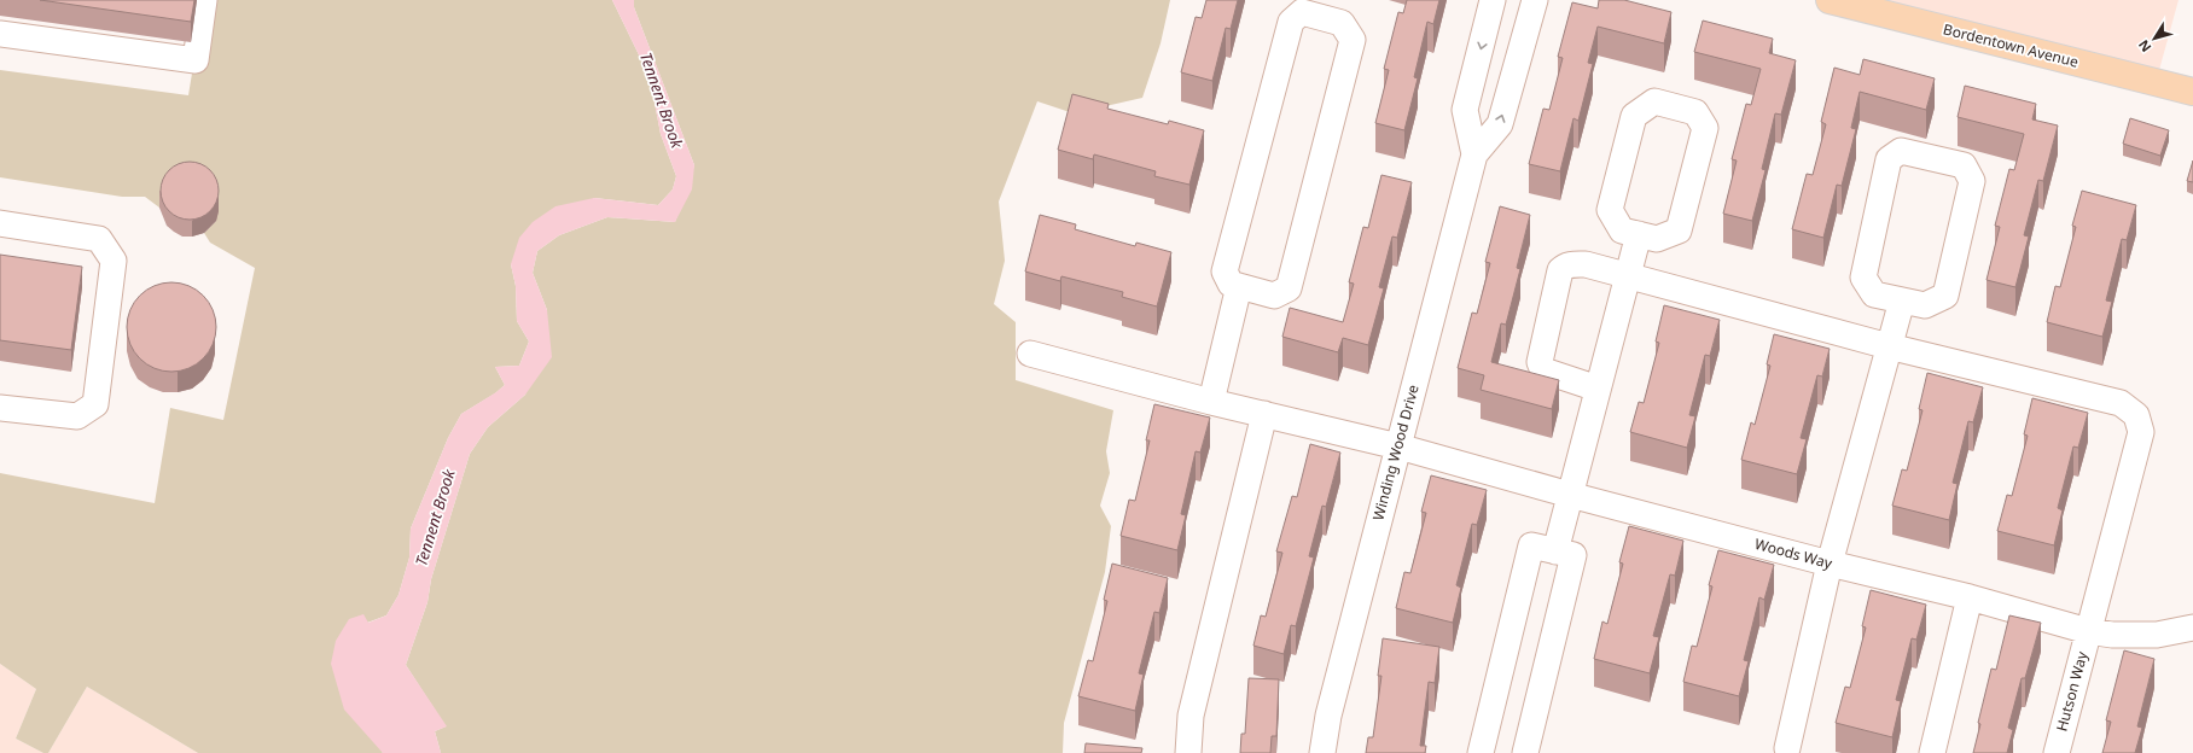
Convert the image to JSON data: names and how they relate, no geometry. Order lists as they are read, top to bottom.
{
  "streets": {
    "main road": ["Bordentown Avenue"],
    "street": ["Winding Wood Drive", "Woods Way", "Hutson Way"]
  },
  "crossings": [
    ["Winding Wood Drive", "Woods Way"],
    ["Woods Way", "Hutson Way"]
  ],
  "water": ["Tennent Brook"],
  "north": "bottom left"
}
